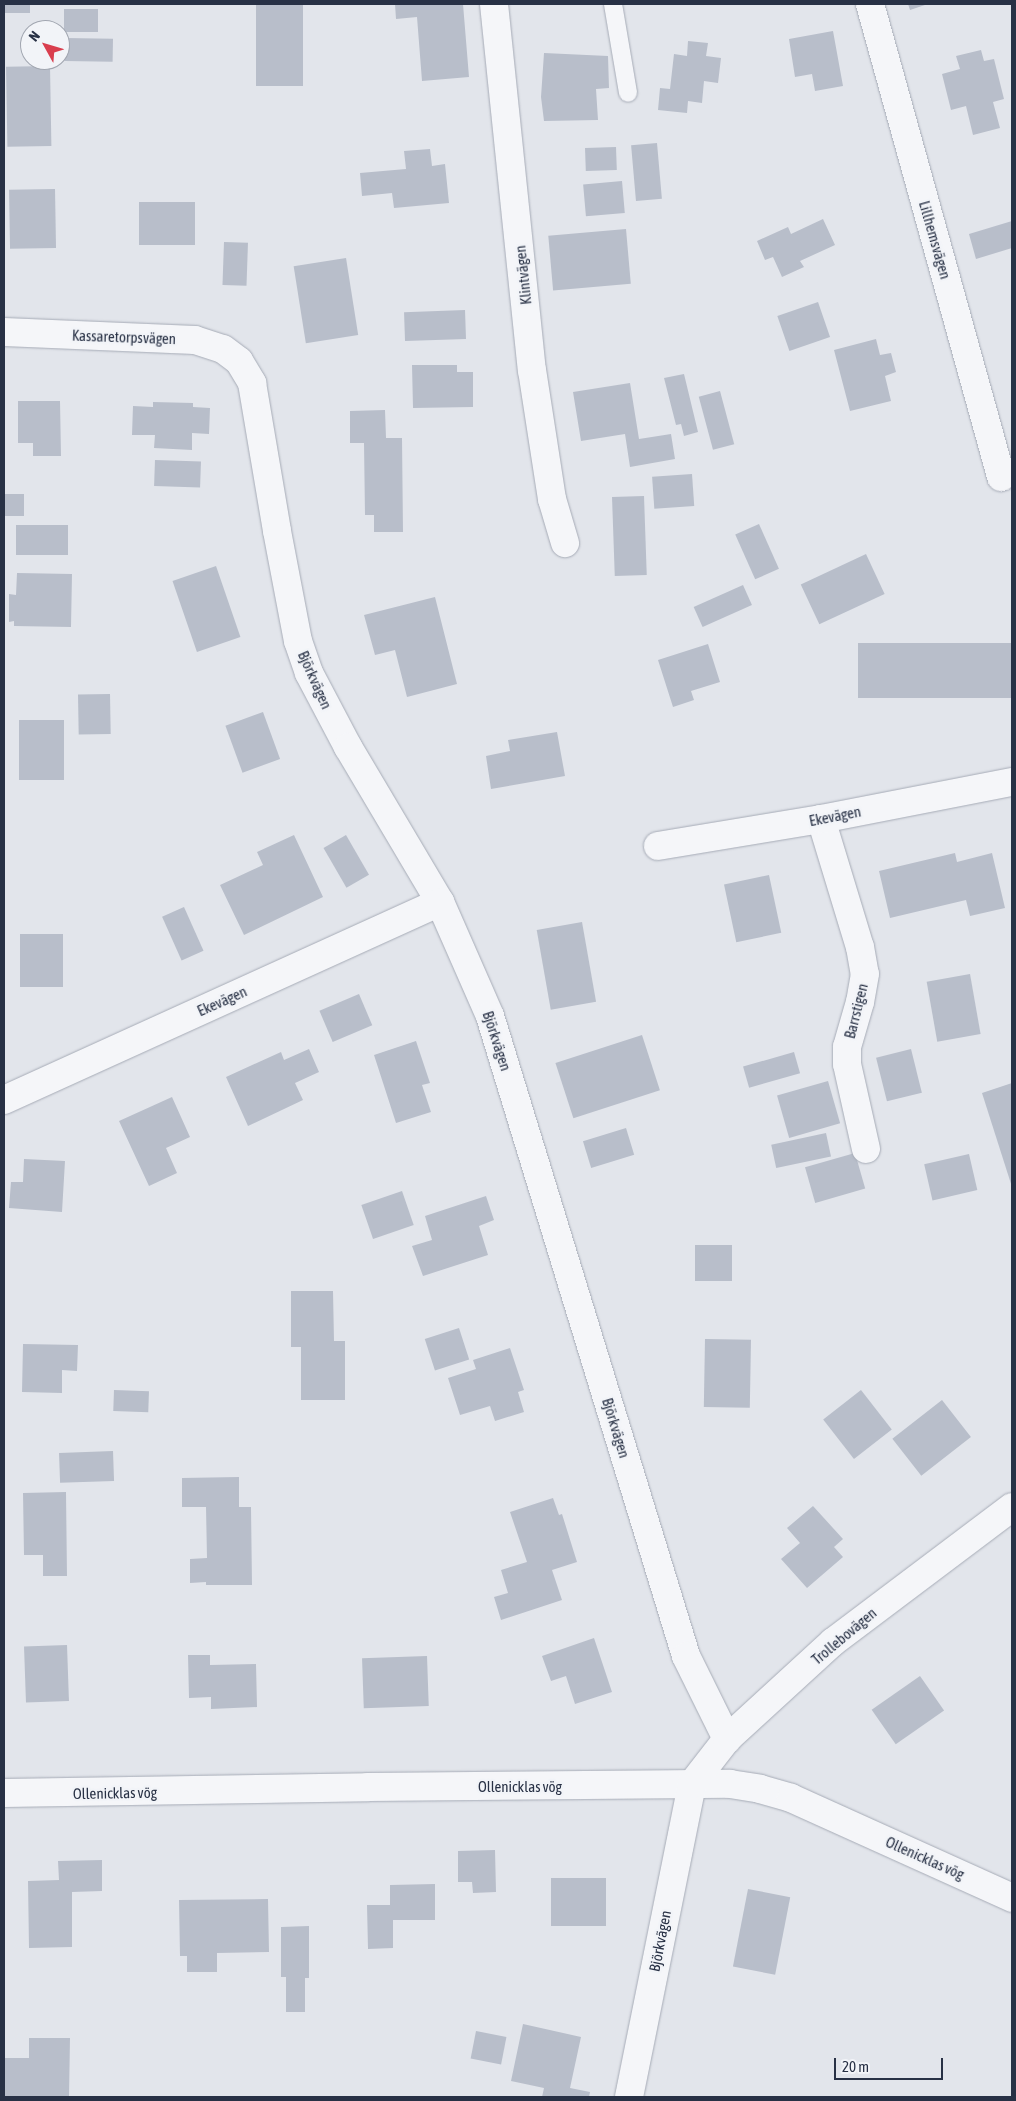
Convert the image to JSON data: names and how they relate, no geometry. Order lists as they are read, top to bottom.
{
  "streets": {
    "street": [
      "Lillhemsvägen",
      "Klintvägen",
      "Kassaretorpsvägen",
      "Björkvägen",
      "Ekevägen",
      "Barrstigen",
      "Trollebovägen",
      "Ollenicklas vög"
    ]
  },
  "crossings": [
    ["Kassaretorpsvägen", "Björkvägen"],
    ["Björkvägen", "Ekevägen"],
    ["Björkvägen", "Trollebovägen"],
    ["Björkvägen", "Ollenicklas vög"],
    ["Ekevägen", "Barrstigen"],
    ["Trollebovägen", "Ollenicklas vög"]
  ],
  "scale_bar": "20 m",
  "north": "top left"
}
